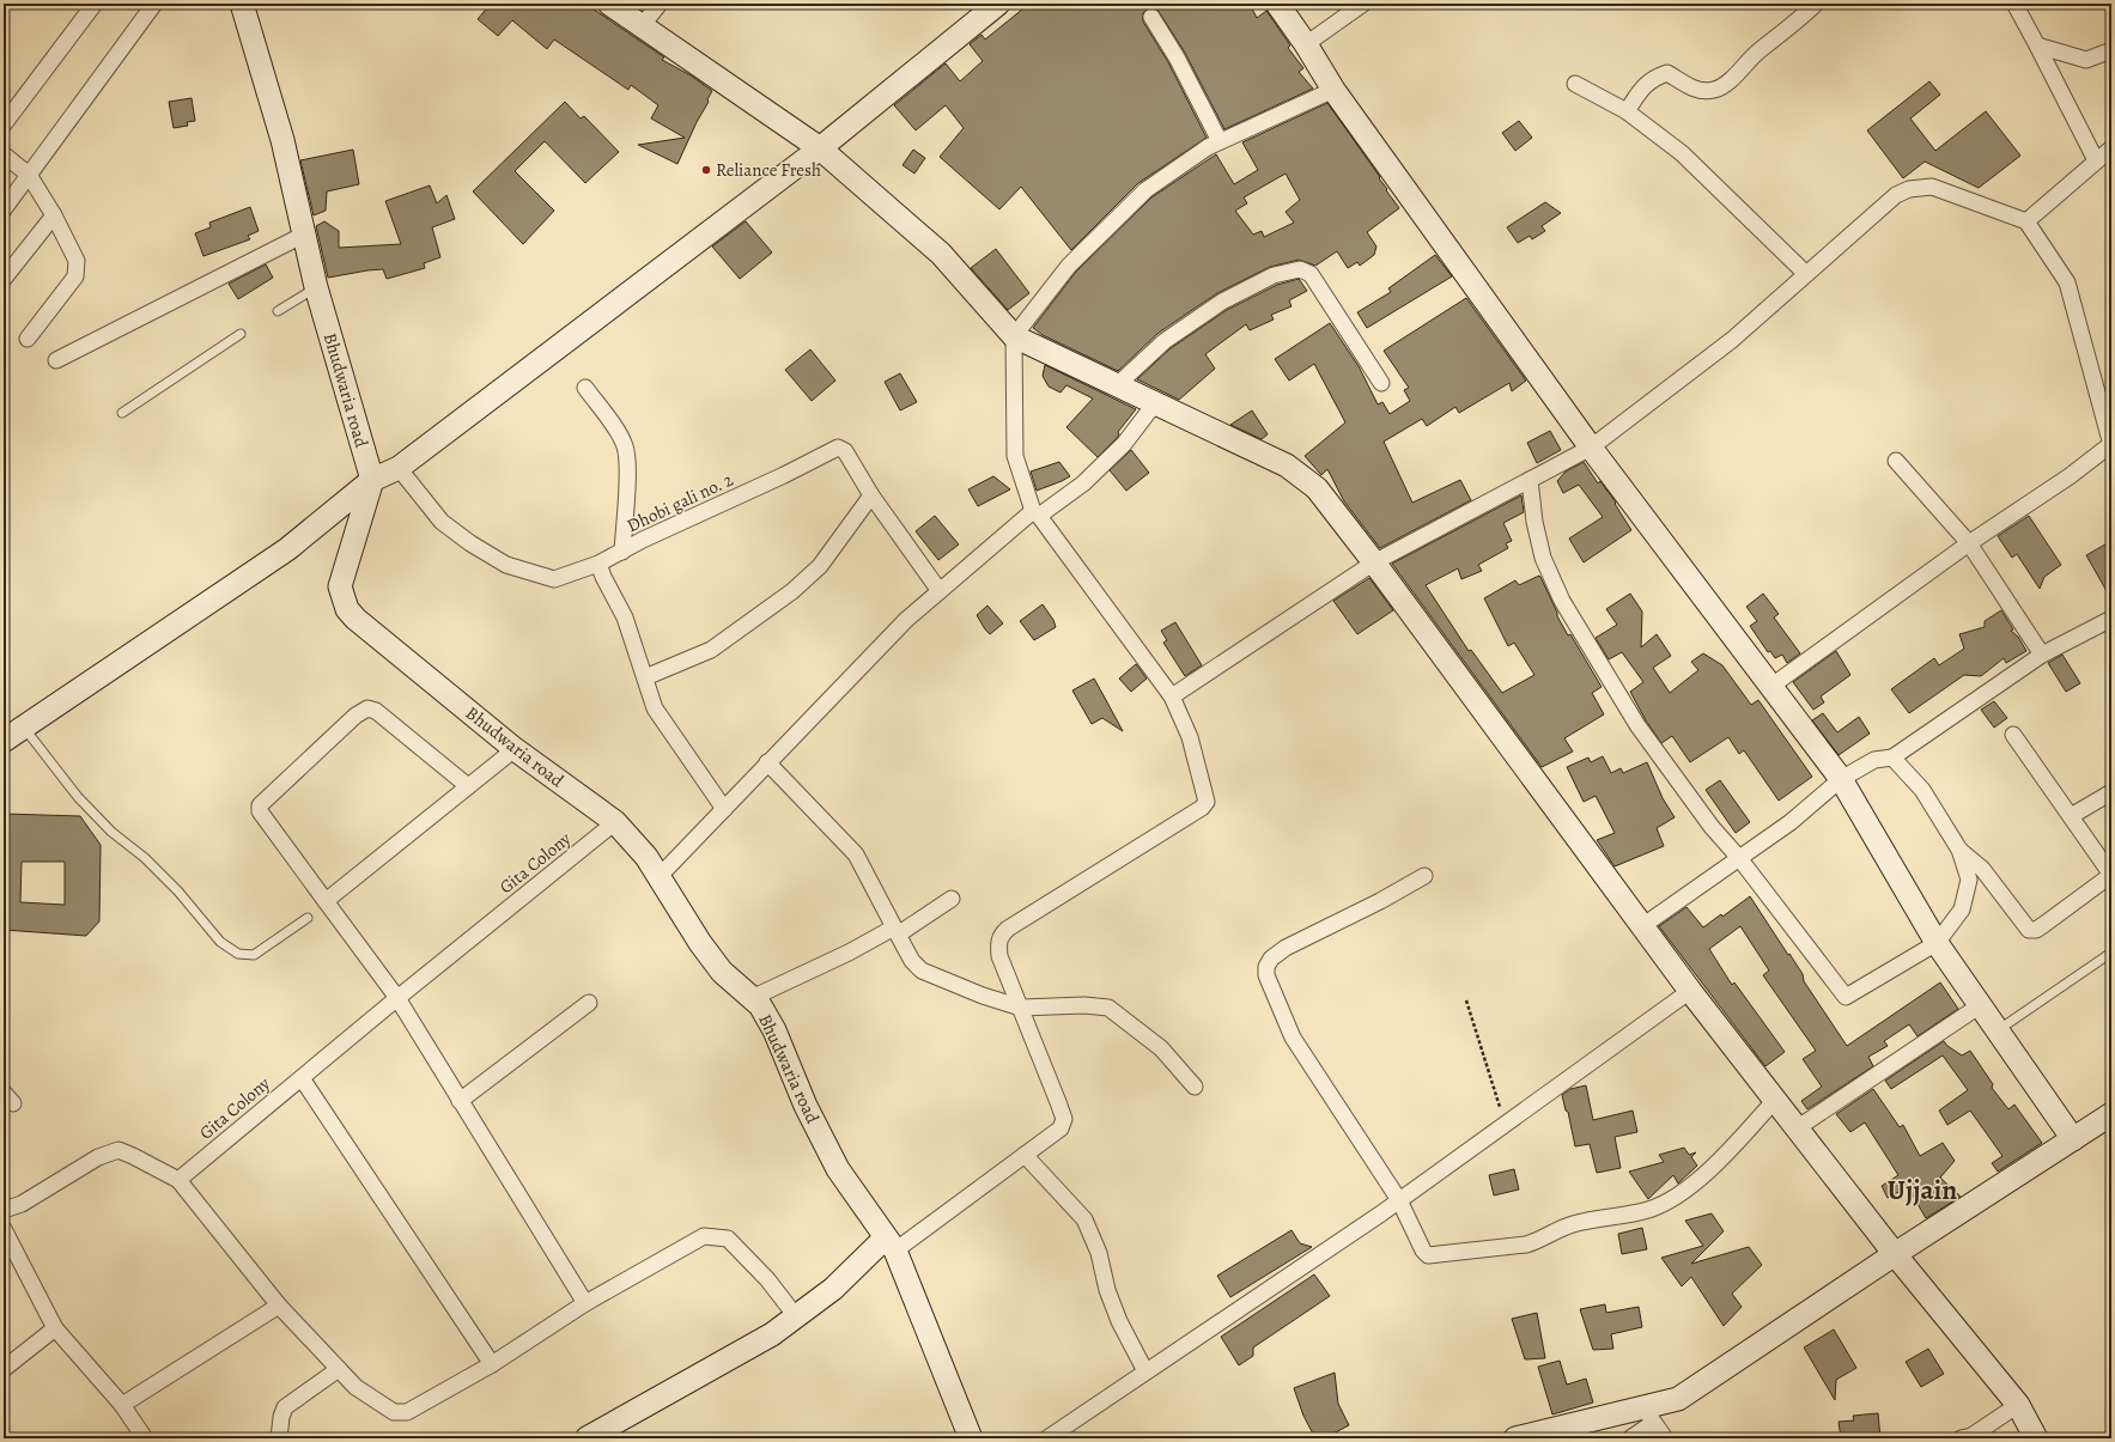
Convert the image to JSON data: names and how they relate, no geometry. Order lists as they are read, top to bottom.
{
  "streets": {
    "street": ["Bhudwaria road", "Dhobi gali no. 2", "Gita Colony"]
  },
  "crossings": [
    ["Bhudwaria road", "Gita Colony"]
  ],
  "districts": ["Ujjain"],
  "places": ["Reliance Fresh"]
}
